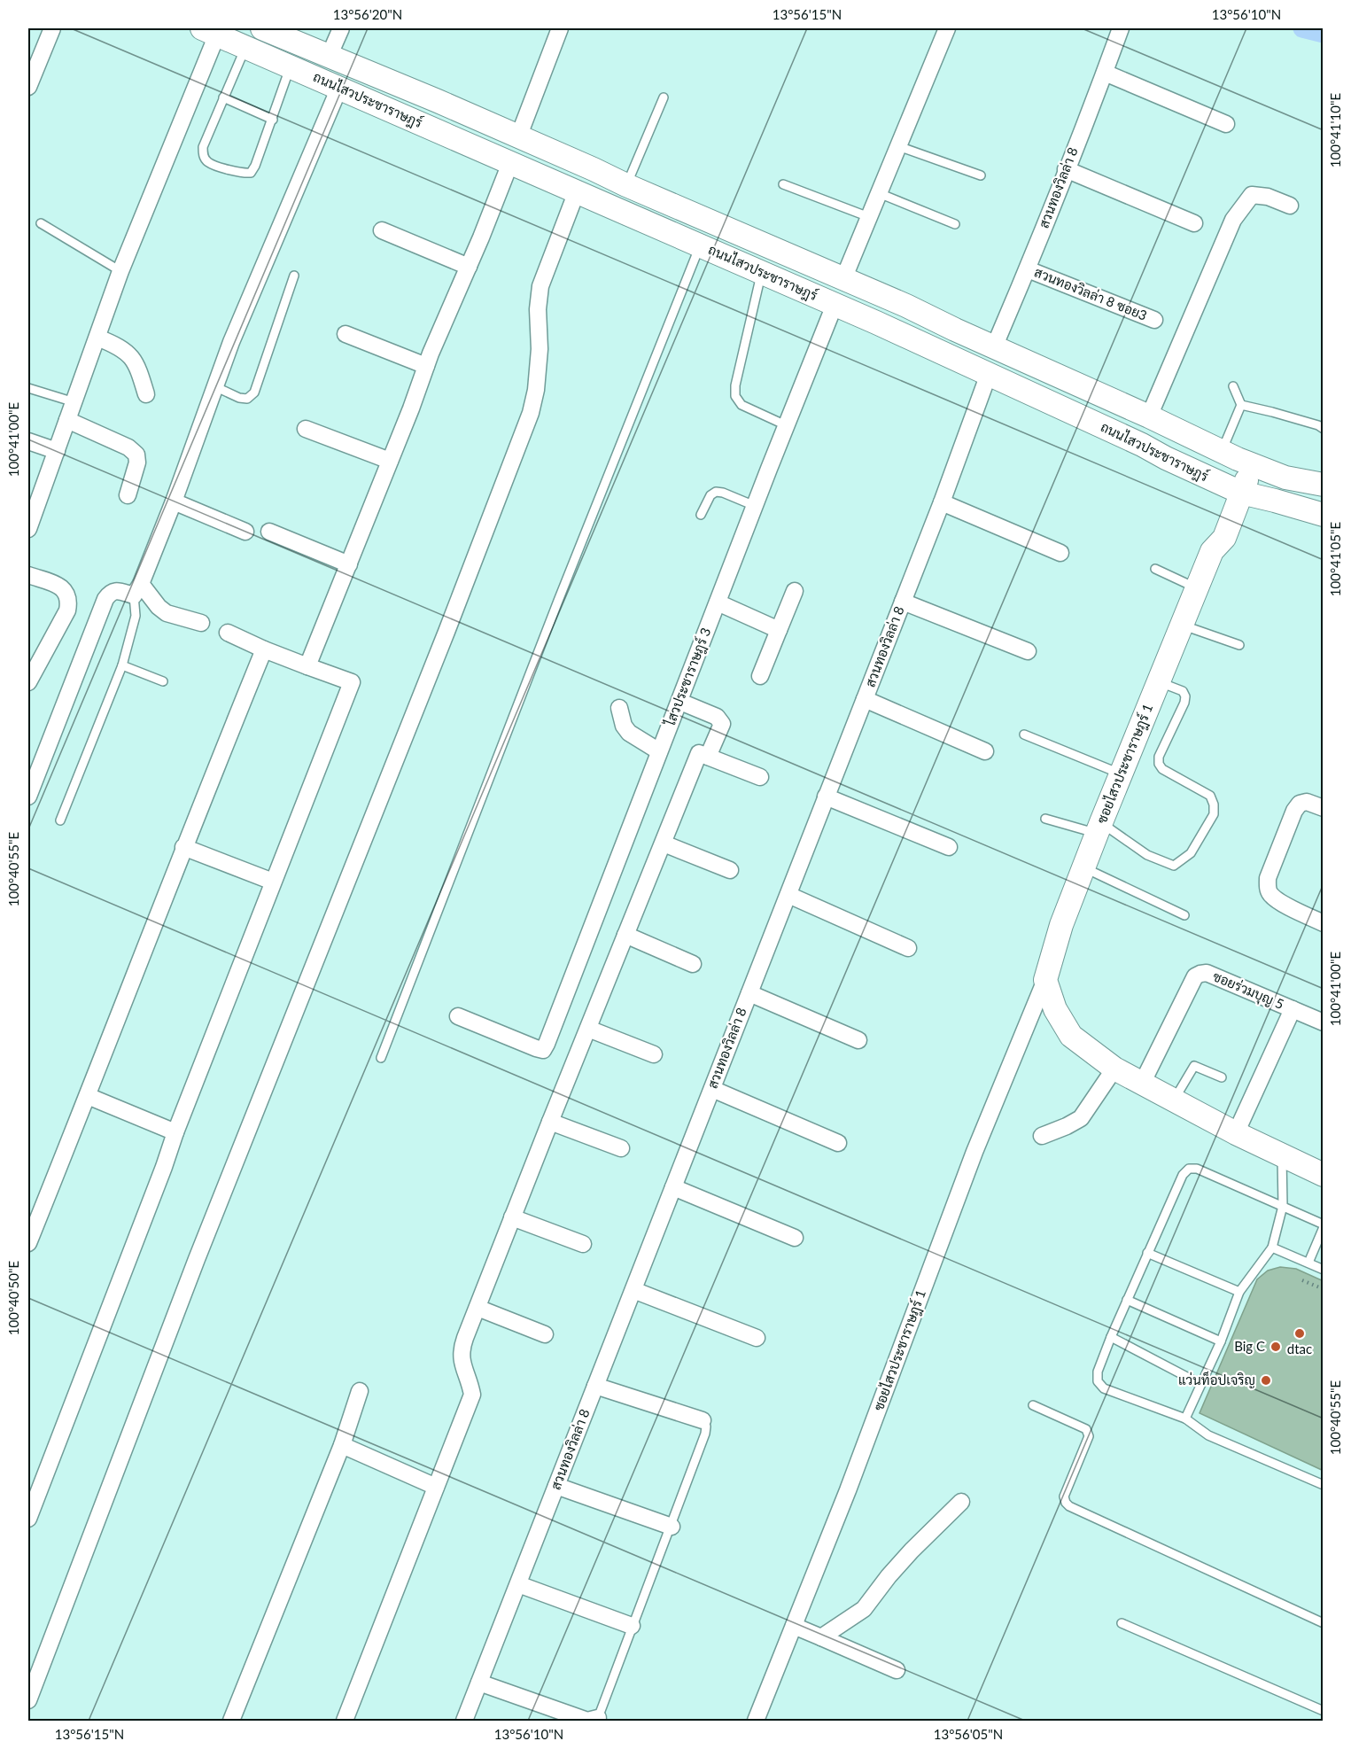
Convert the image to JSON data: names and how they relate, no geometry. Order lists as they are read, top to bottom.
{
  "streets": {
    "main road": ["ถนนไสวประชาราษฎร์", "ซอยไสวประชาราษฎร์ 1"],
    "street": [
      "สวนทองวิลล่า 8",
      "สวนทองวิลล่า 8 ซอย3",
      "ไสวประชาราษฎร์ 3",
      "ซอยร่วมบุญ 5"
    ]
  },
  "crossings": [
    ["ถนนไสวประชาราษฎร์", "สวนทองวิลล่า 8"],
    ["ถนนไสวประชาราษฎร์", "ไสวประชาราษฎร์ 3"],
    ["ถนนไสวประชาราษฎร์", "ซอยไสวประชาราษฎร์ 1"],
    ["สวนทองวิลล่า 8", "สวนทองวิลล่า 8 ซอย3"]
  ],
  "places": ["dtac", "Big C", "แว่นท็อปเจริญ"],
  "coordinates": [
    "13°56'20\"N",
    "13°56'15\"N",
    "13°56'10\"N",
    "100°41'10\"E",
    "100°41'00\"E",
    "100°41'05\"E",
    "100°40'55\"E",
    "100°40'50\"E",
    "13°56'05\"N"
  ]
}
